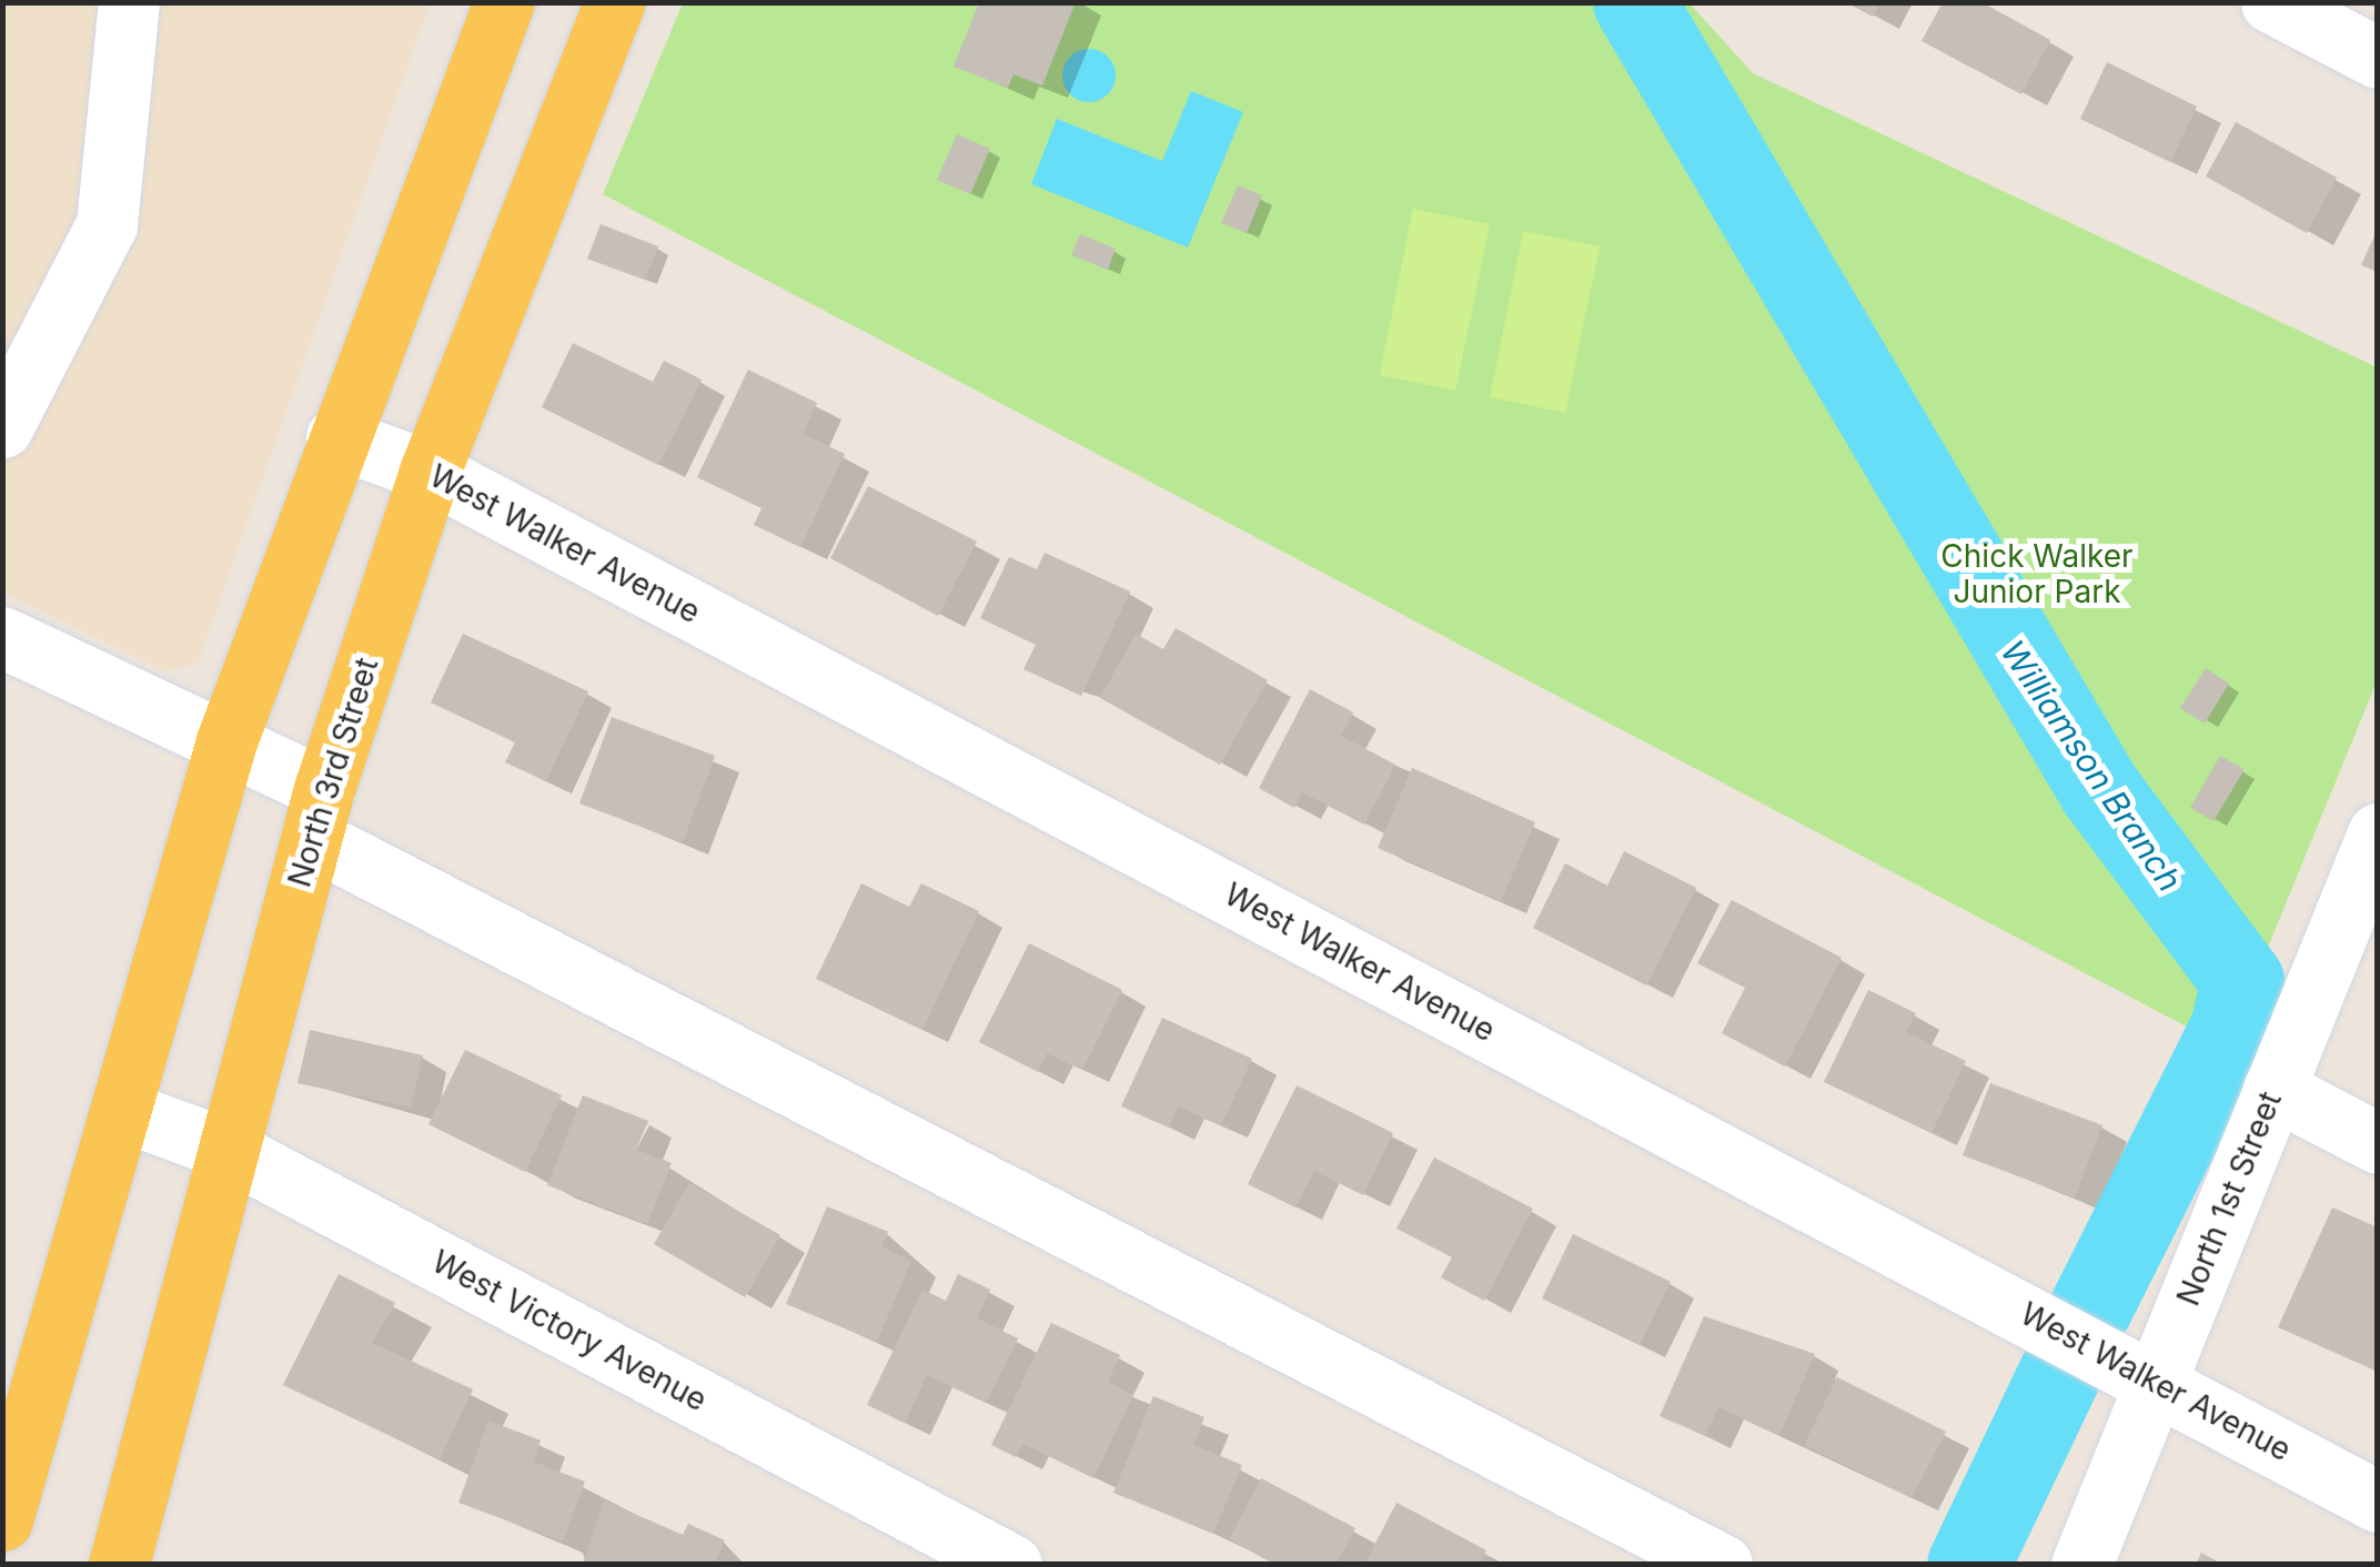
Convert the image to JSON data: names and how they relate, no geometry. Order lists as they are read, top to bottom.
{
  "streets": {
    "main road": ["North 3rd Street"],
    "street": ["West Walker Avenue", "North 1st Street", "West Victory Avenue"]
  },
  "crossings": [
    ["West Walker Avenue", "North 3rd Street"],
    ["West Walker Avenue", "North 1st Street"],
    ["North 3rd Street", "West Victory Avenue"]
  ],
  "water": ["Williamson Branch"],
  "parks": ["Chick Walker Junior Park"]
}
